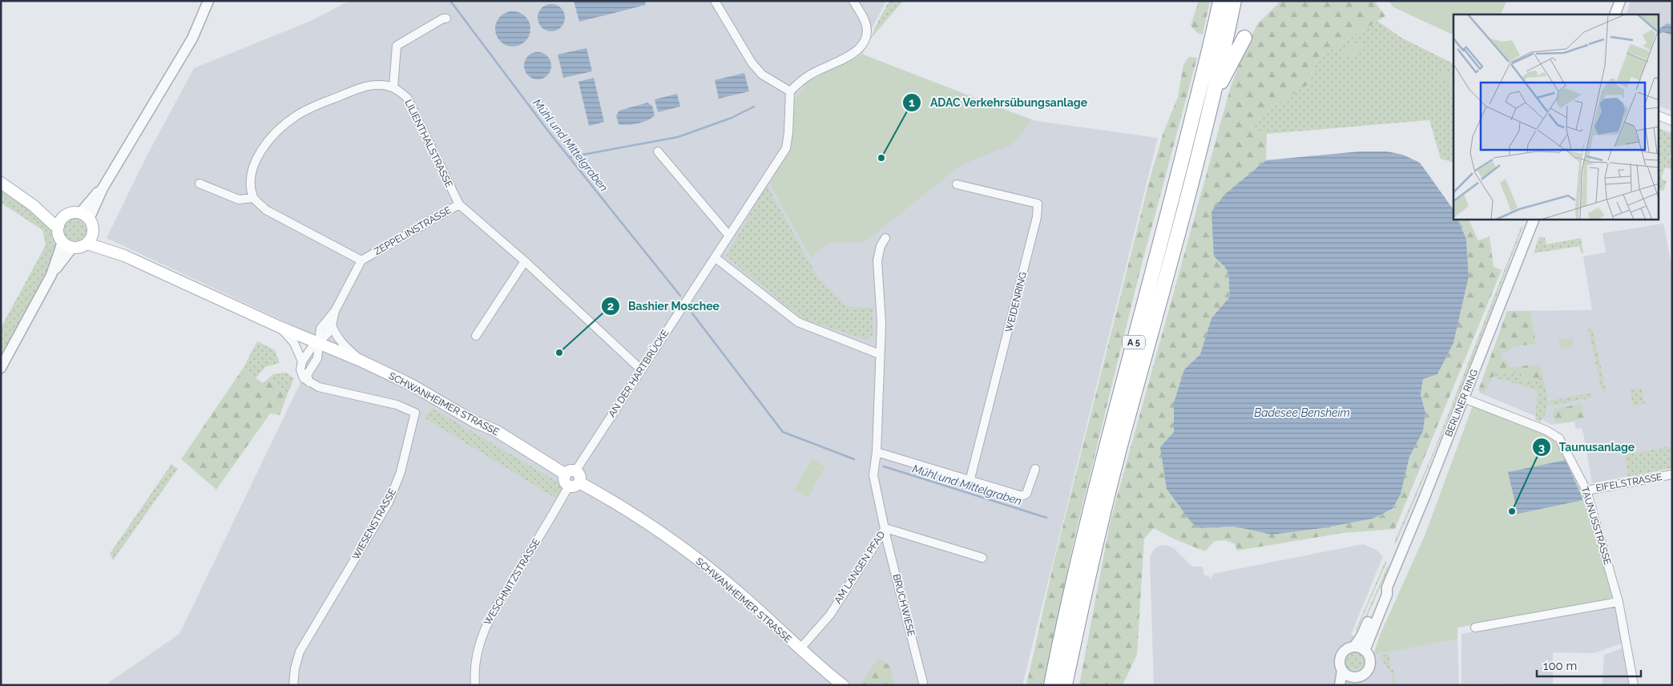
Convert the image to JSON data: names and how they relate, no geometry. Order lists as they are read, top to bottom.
{
  "streets": {
    "highway": ["A 5"],
    "main road": ["SCHWANHEIMER STRASSE"],
    "street": [
      "LILIENTHALSTRASSE",
      "ZEPPELINSTRASSE",
      "WEIDENRING",
      "AN DER HARTBRÜCKE",
      "BERLINER RING",
      "EIFELSTRASSE",
      "WIESENSTRASSE",
      "TAUNUSSTRASSE",
      "AM LANGEN PFAD",
      "WESCHNITZSTRASSE",
      "BRUCHWIESE"
    ]
  },
  "crossings": [
    ["LILIENTHALSTRASSE", "ZEPPELINSTRASSE"],
    ["ZEPPELINSTRASSE", "AN DER HARTBRÜCKE"],
    ["AN DER HARTBRÜCKE", "SCHWANHEIMER STRASSE"],
    ["BERLINER RING", "TAUNUSSTRASSE"],
    ["SCHWANHEIMER STRASSE", "AM LANGEN PFAD"],
    ["SCHWANHEIMER STRASSE", "WESCHNITZSTRASSE"],
    ["EIFELSTRASSE", "TAUNUSSTRASSE"],
    ["AM LANGEN PFAD", "BRUCHWIESE"]
  ],
  "water": ["Mühl und Mittelgraben", "Badesee Bensheim"],
  "places": ["ADAC Verkehrsübungsanlage", "Bashier Moschee", "Taunusanlage"],
  "scale_bar": "100 m"
}
